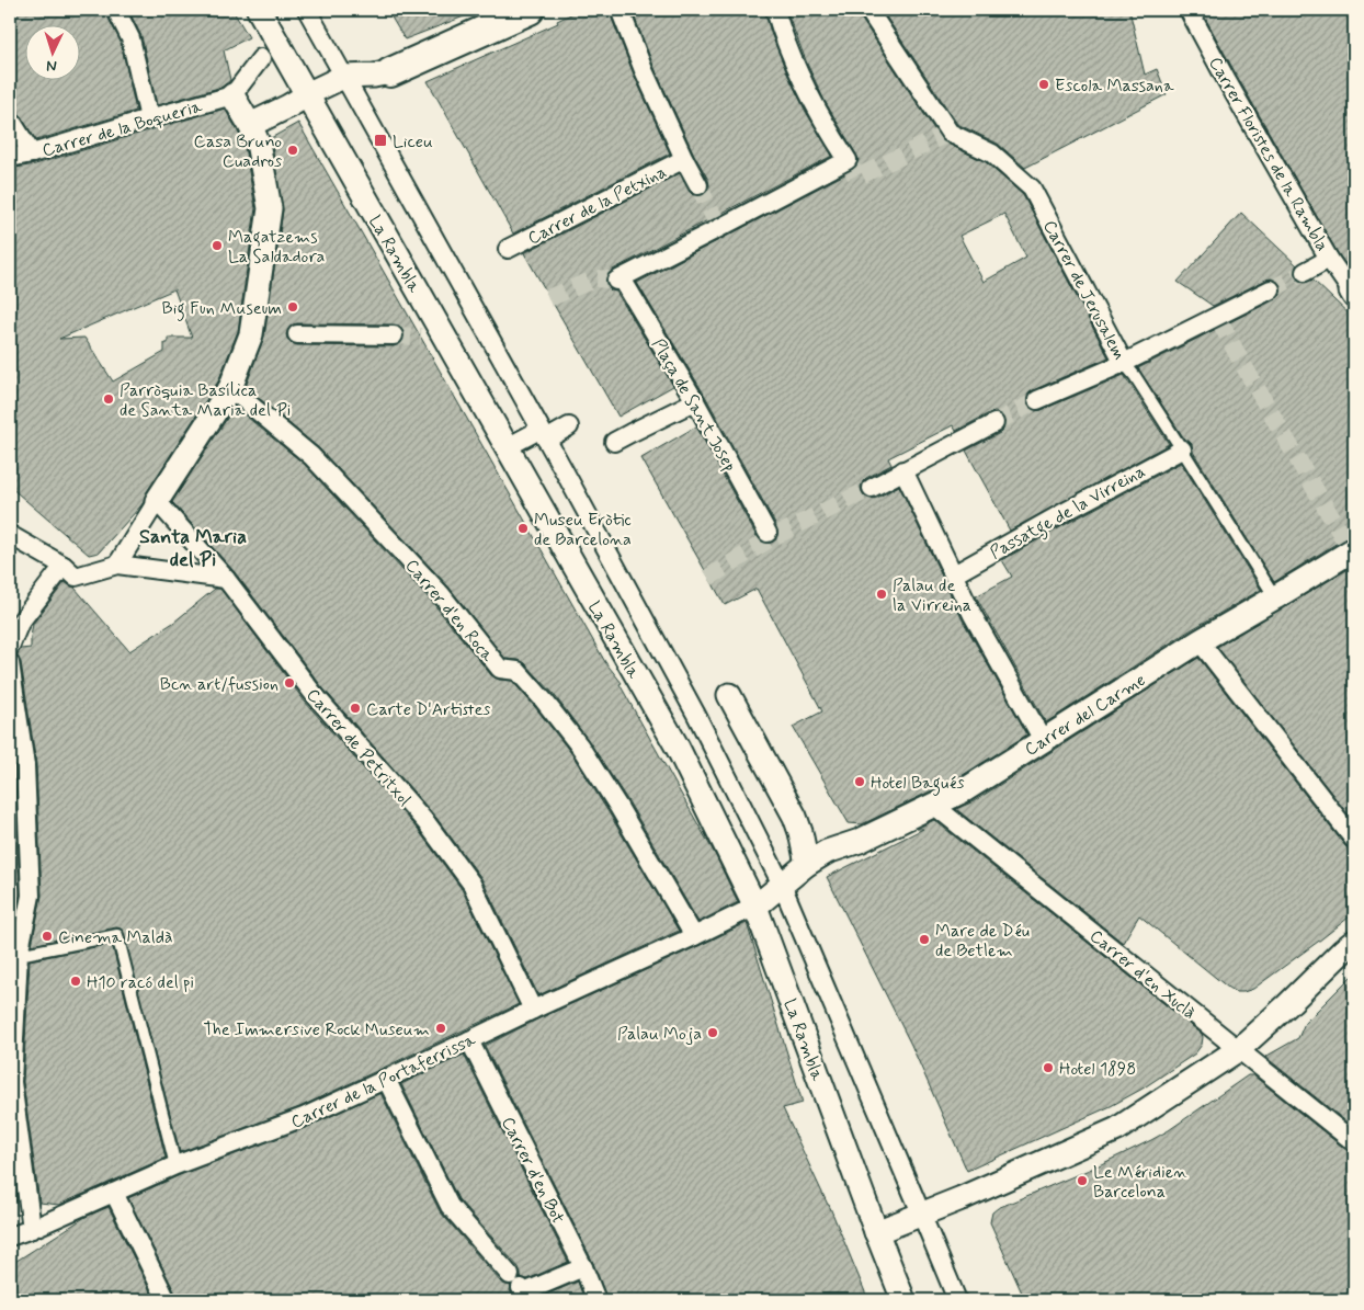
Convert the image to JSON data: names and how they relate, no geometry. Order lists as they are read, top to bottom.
{
  "streets": {
    "street": [
      "Carrer de la Boqueria",
      "Carrer Floristes de la Rambla",
      "Carrer de la Petxina",
      "La Rambla",
      "Carrer de Jerusalem",
      "Plaça de Sant Josep",
      "Passatge de la Virreina",
      "Carrer d'en Roca",
      "Carrer del Carme",
      "Carrer de Petritxol",
      "Carrer d'en Xuclà",
      "Carrer de la Portaferrissa",
      "Carrer d'en Bot"
    ]
  },
  "crossings": [
    ["La Rambla", "Carrer del Carme"],
    ["La Rambla", "Carrer de la Portaferrissa"],
    ["Carrer de Jerusalem", "Passatge de la Virreina"],
    ["Carrer de Jerusalem", "Carrer del Carme"],
    ["Carrer d'en Roca", "Carrer de la Portaferrissa"],
    ["Carrer del Carme", "Carrer d'en Xuclà"],
    ["Carrer del Carme", "Carrer de la Portaferrissa"],
    ["Carrer de Petritxol", "Carrer de la Portaferrissa"],
    ["Carrer de la Portaferrissa", "Carrer d'en Bot"]
  ],
  "districts": ["Santa Maria del Pi"],
  "places": {
    "other": [
      "Escola Massana",
      "Casa Bruno Cuadros",
      "Magatzems La Saldadora",
      "Big Fun Museum",
      "Parròquia Basílica de Santa Maria del Pi",
      "Museu Eròtic de Barcelona",
      "Palau de la Virreina",
      "Bcn art/fussion",
      "Carte D'Artistes",
      "Hotel Bagués",
      "Cinema Maldà",
      "Mare de Déu de Betlem",
      "H10 racó del pi",
      "The Immersive Rock Museum",
      "Palau Moja",
      "Hotel 1898",
      "Le Méridien Barcelona"
    ],
    "transit": ["Liceu"]
  },
  "north": "bottom"
}
